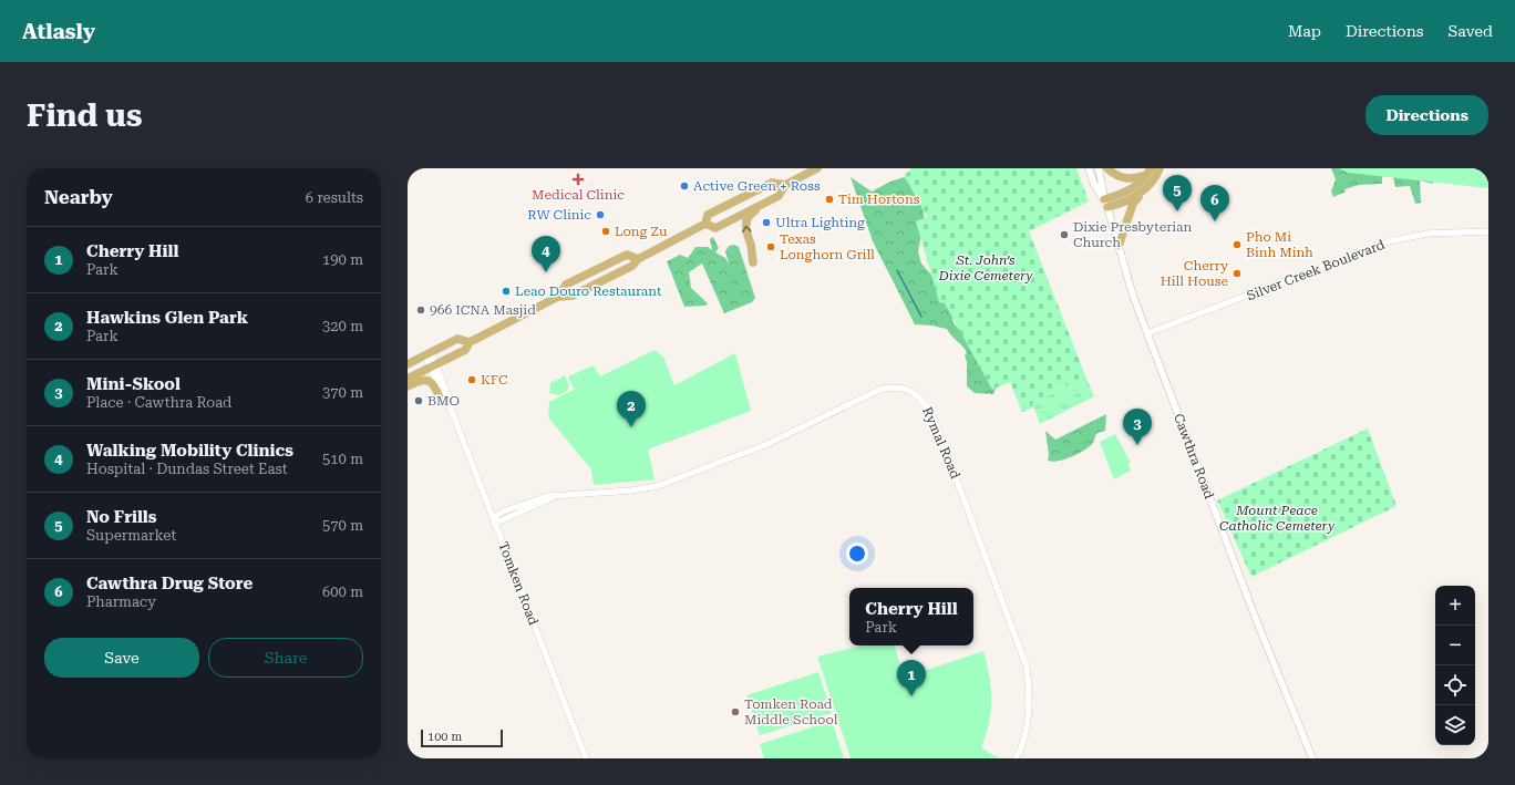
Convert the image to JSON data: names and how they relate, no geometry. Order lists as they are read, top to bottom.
{
  "streets": {
    "main road": ["Cawthra Road"],
    "street": ["Silver Creek Boulevard", "Rymal Road", "Tomken Road"]
  },
  "crossings": [
    ["Silver Creek Boulevard", "Cawthra Road"],
    ["Rymal Road", "Tomken Road"]
  ],
  "parks": ["St. John’s Dixie Cemetery", "Mount Peace Catholic Cemetery"],
  "places": {
    "health": ["Medical Clinic"],
    "other": [
      "Active Green + Ross",
      "Tim Hortons",
      "RW Clinic",
      "Ultra Lighting",
      "Long Zu",
      "Dixie Presbyterian Church",
      "Pho Mi Binh Minh",
      "Texas Longhorn Grill",
      "Cherry Hill House",
      "Leao Douro Restaurant",
      "966 ICNA Masjid",
      "KFC",
      "BMO",
      "Tomken Road Middle School"
    ]
  },
  "scale_bar": "100 m",
  "page": {
    "header": "Atlasly",
    "nav": ["Map", "Directions", "Saved"],
    "buttons": [
      "Directions",
      ["Save", "Share"]
    ],
    "title": "Find us",
    "heading": ["Nearby", "6 results"],
    "pins": [
      "5",
      "6",
      "4",
      "2",
      "3",
      "1"
    ],
    "list": [
      {
        "mark": "1",
        "name": "Cherry Hill",
        "note": "Park",
        "value": "190 m"
      },
      {
        "mark": "2",
        "name": "Hawkins Glen Park",
        "note": "Park",
        "value": "320 m"
      },
      {
        "mark": "3",
        "name": "Mini-Skool",
        "note": "Place · Cawthra Road",
        "value": "370 m"
      },
      {
        "mark": "4",
        "name": "Walking Mobility Clinics",
        "note": "Hospital · Dundas Street East",
        "value": "510 m"
      },
      {
        "mark": "5",
        "name": "No Frills",
        "note": "Supermarket",
        "value": "570 m"
      },
      {
        "mark": "6",
        "name": "Cawthra Drug Store",
        "note": "Pharmacy",
        "value": "600 m"
      }
    ],
    "map_buttons": ["+", "−"],
    "popup": ["Cherry Hill", "Park"],
    "scale": "100 m"
  }
}
